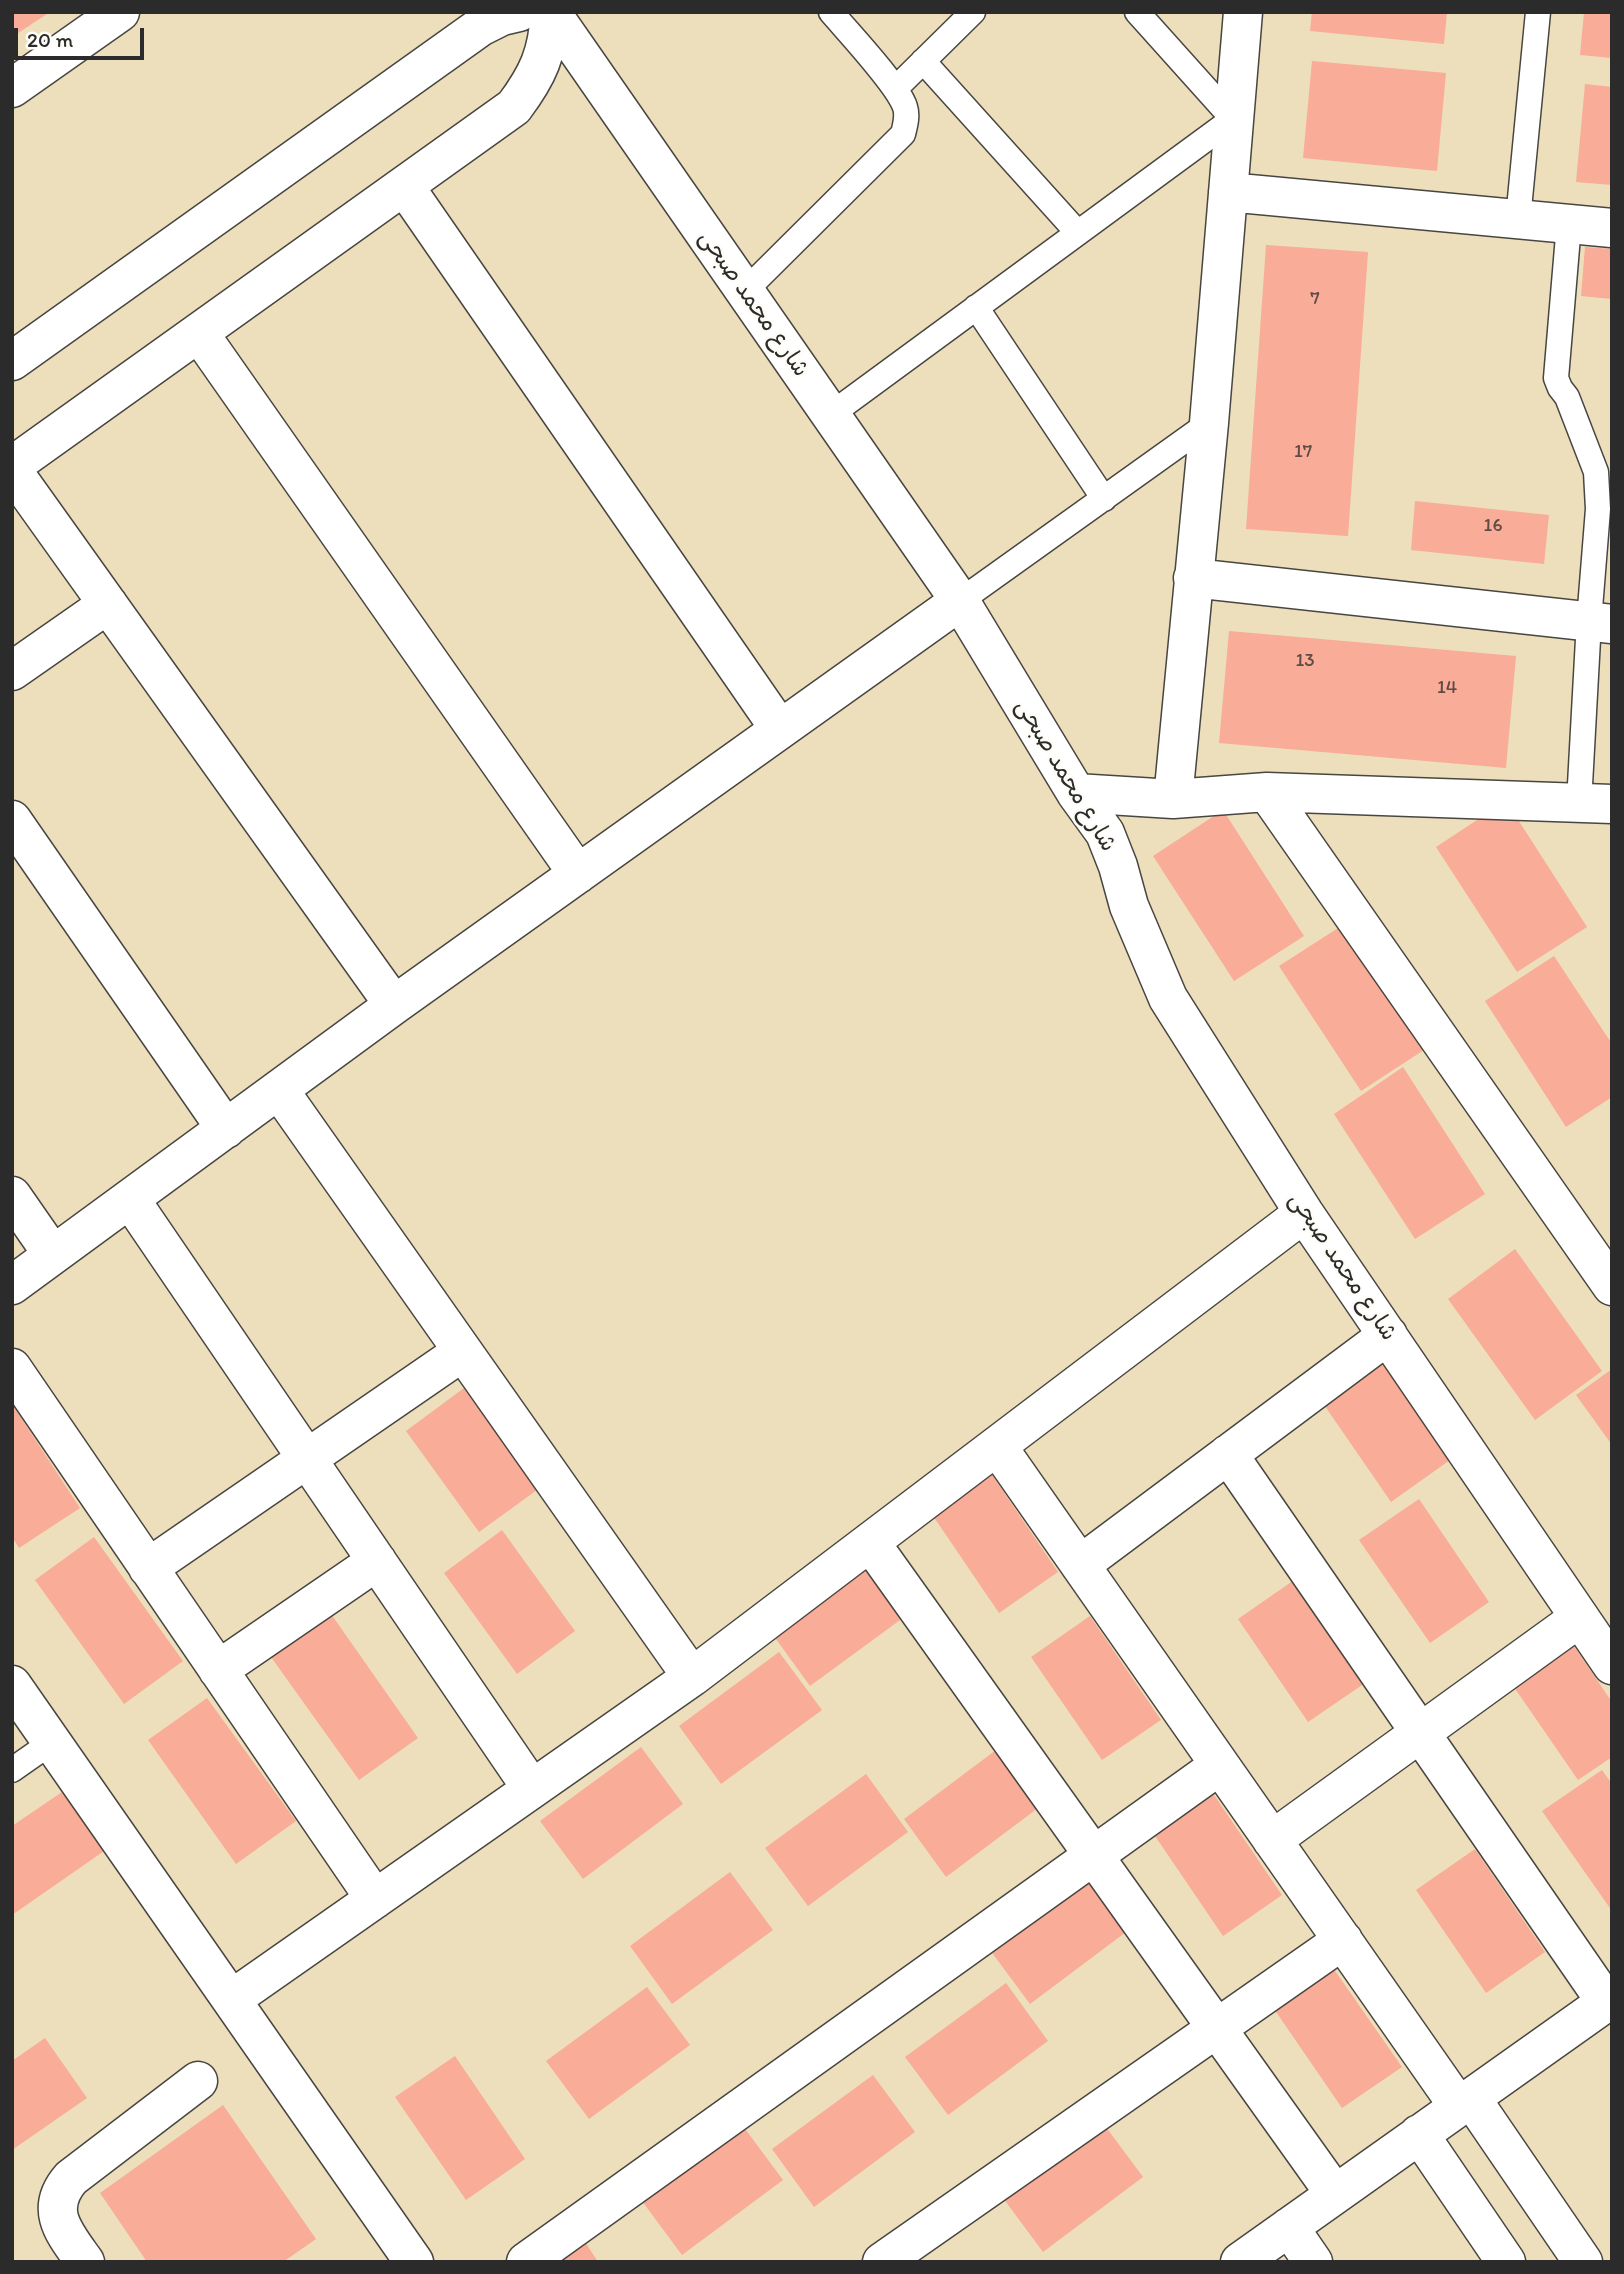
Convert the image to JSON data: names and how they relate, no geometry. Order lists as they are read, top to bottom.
{
  "streets": {
    "street": ["شارع محمد صبحى"]
  },
  "house_numbers": [
    "7",
    "17",
    "16",
    "13",
    "14"
  ],
  "scale_bar": "20 m"
}
